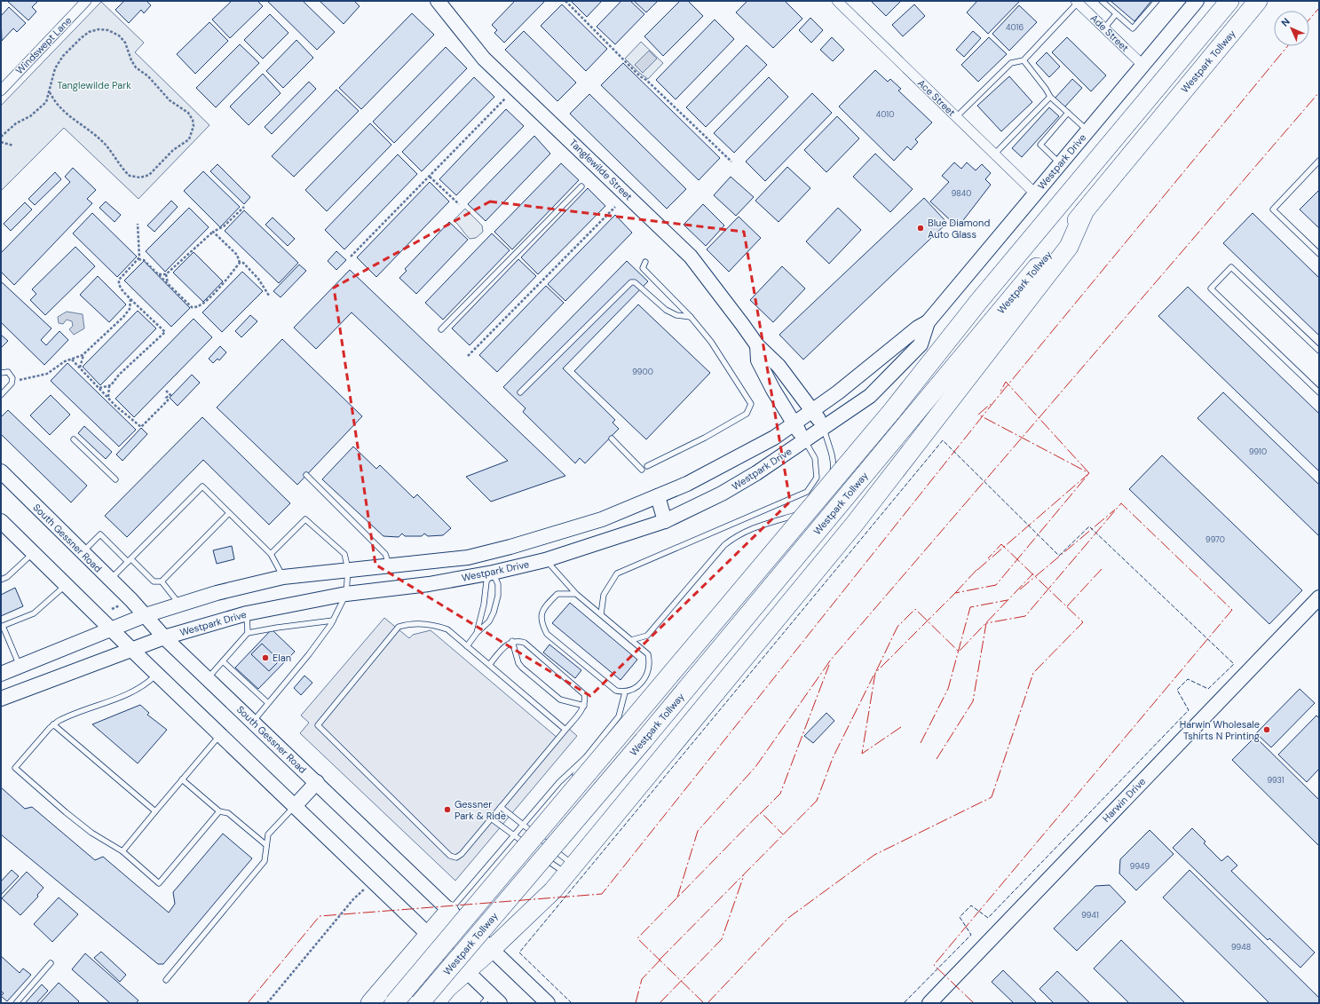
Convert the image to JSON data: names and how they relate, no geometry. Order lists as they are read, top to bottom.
{
  "streets": {
    "highway": ["Westpark Tollway"],
    "main road": [
      "Westpark Drive",
      "Tanglewilde Street",
      "South Gessner Road",
      "Harwin Drive"
    ],
    "street": ["Ade Street", "Windswept Lane", "Ace Street"]
  },
  "crossings": [
    ["Ade Street", "Westpark Drive"],
    ["Ace Street", "Westpark Drive"],
    ["Westpark Drive", "Tanglewilde Street"],
    ["Westpark Drive", "South Gessner Road"]
  ],
  "parks": ["Tanglewilde Park"],
  "places": [
    "Blue Diamond Auto Glass",
    "Elan",
    "Harwin Wholesale Tshirts N Printing",
    "Gessner Park & Ride"
  ],
  "house_numbers": [
    "4016",
    "4010",
    "9840",
    "9900",
    "9910",
    "9970",
    "9931",
    "9949",
    "9941",
    "9948"
  ],
  "north": "top left"
}
